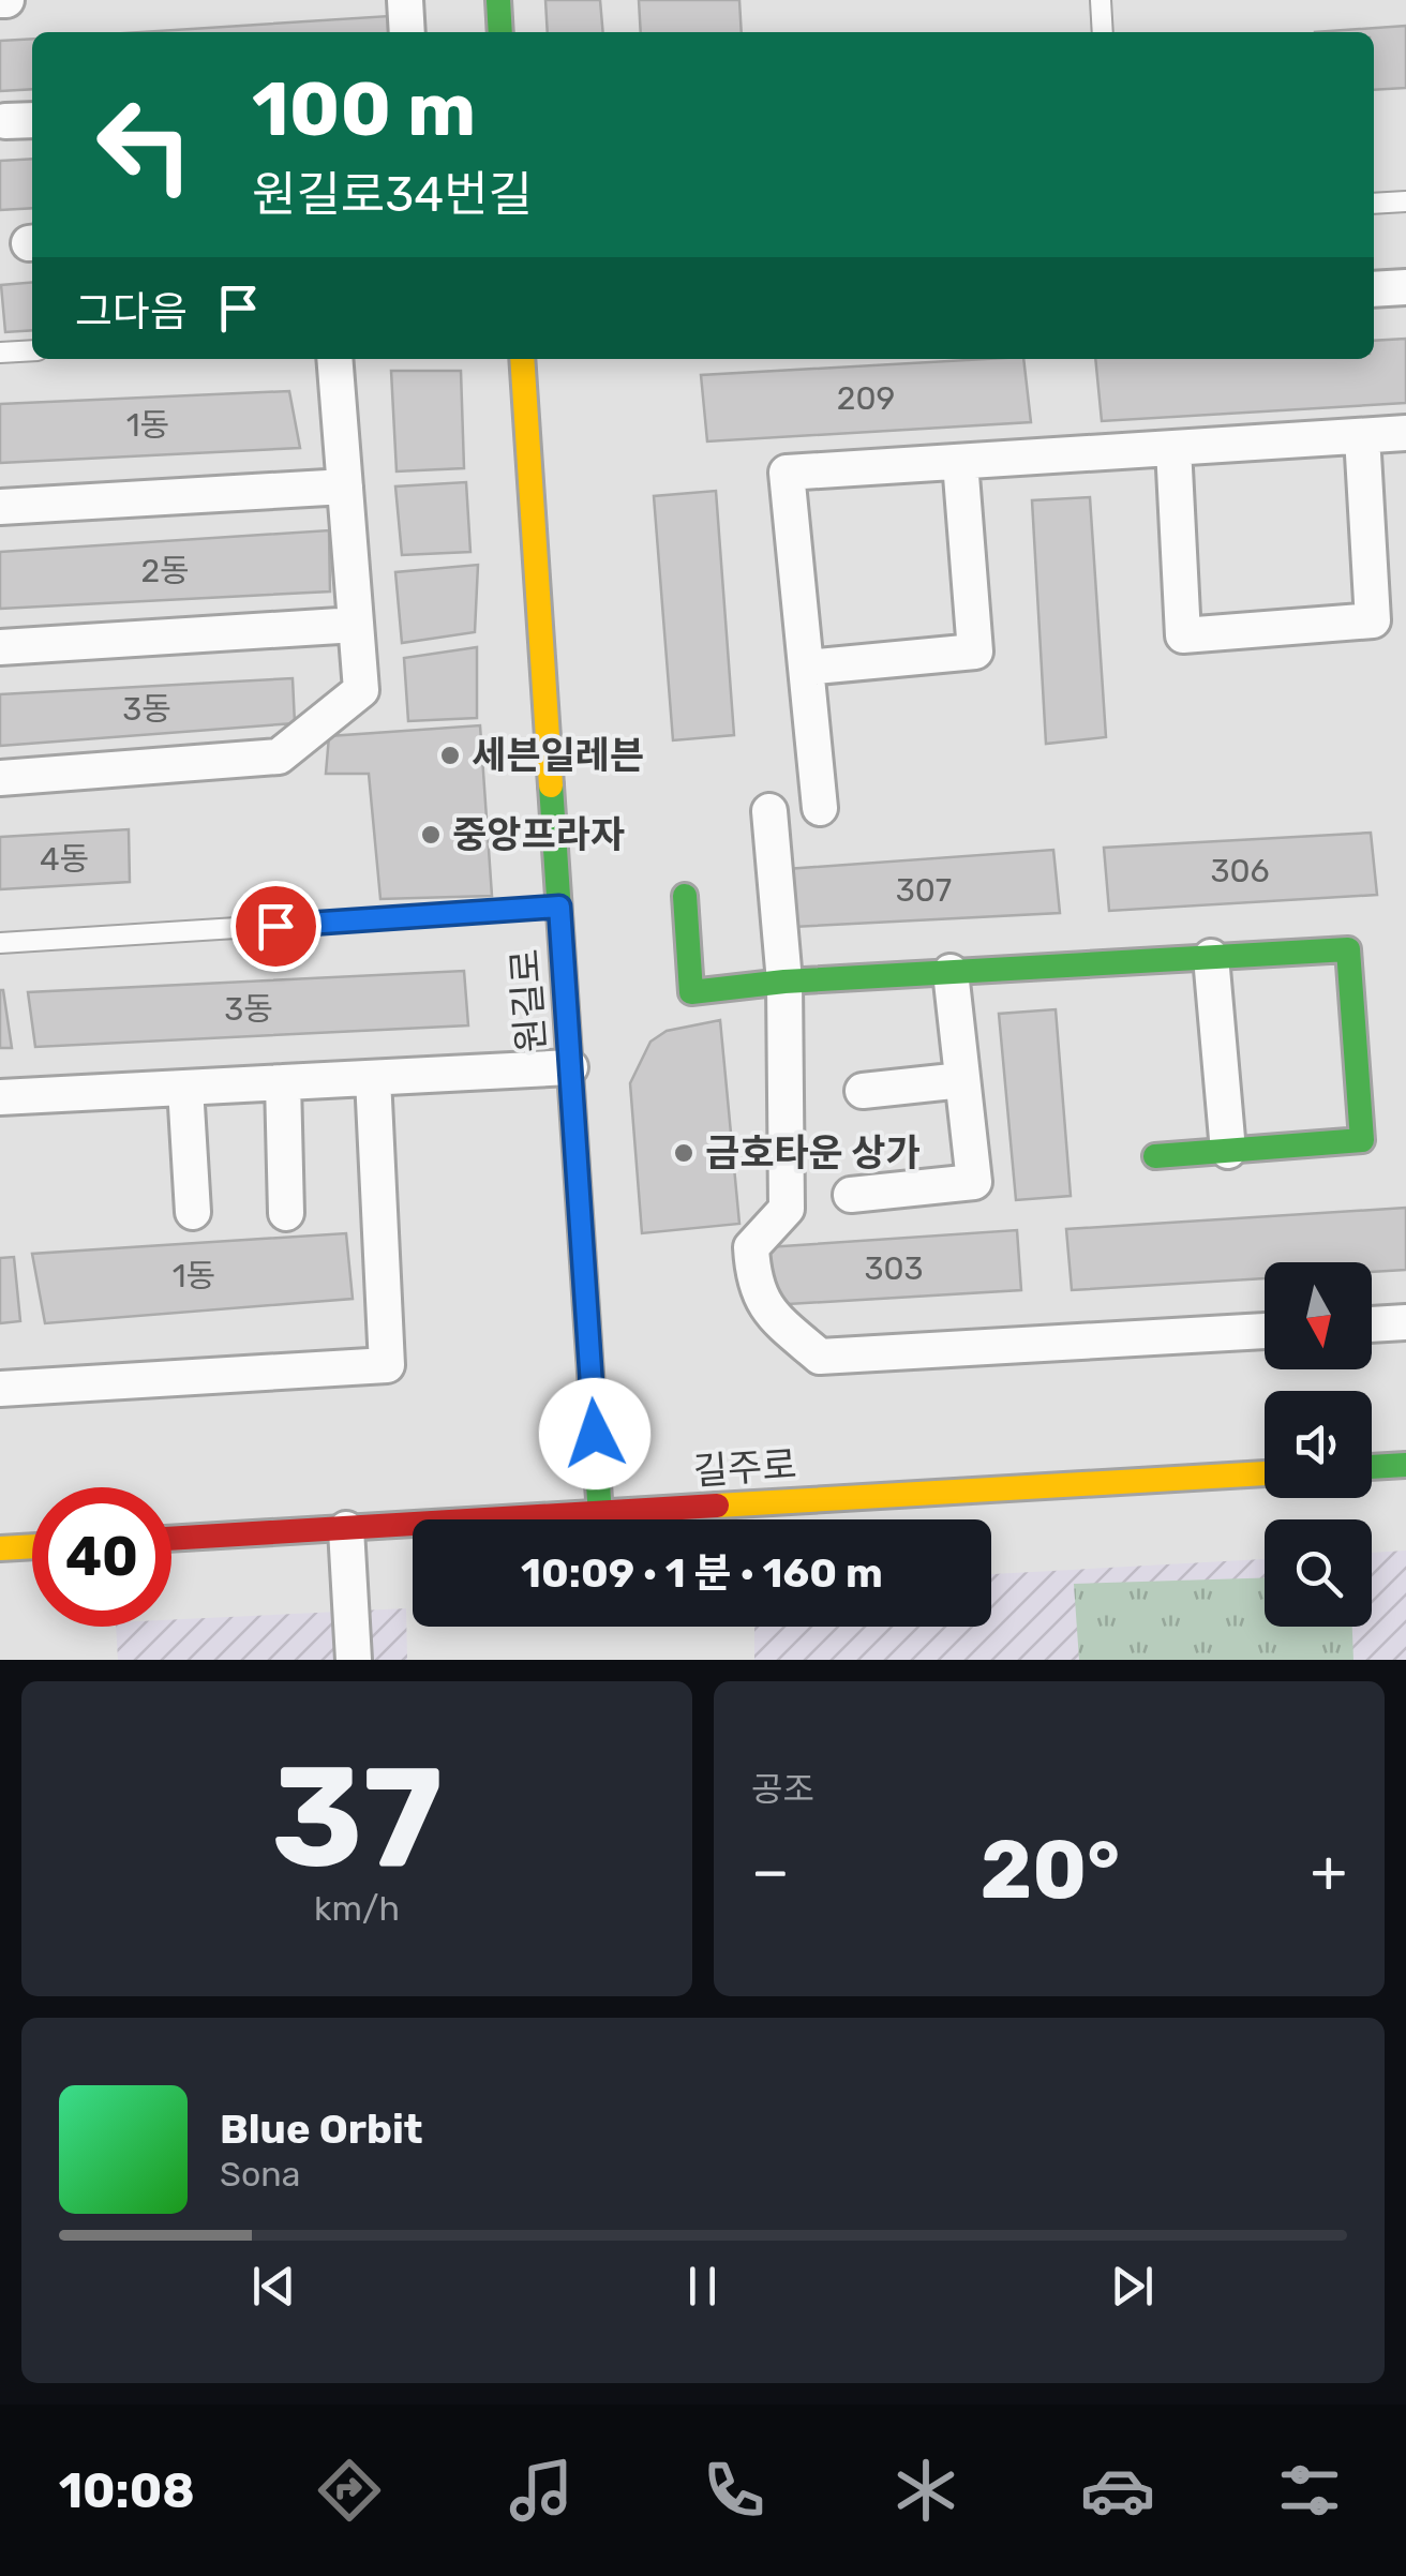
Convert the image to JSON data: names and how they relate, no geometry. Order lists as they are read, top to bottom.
{
  "streets": {
    "street": ["원길로", "길주로"]
  },
  "crossings": [
    ["원길로", "길주로"]
  ],
  "places": ["세븐일레븐", "중앙프라자", "금호타운 상가"],
  "house_numbers": [
    "209",
    "1동",
    "2동",
    "3동",
    "4동",
    "306",
    "307",
    "3동",
    "303",
    "1동"
  ],
  "north": "bottom",
  "page": {
    "turn": ["100 m", "원길로34번길"],
    "then": "그다음",
    "limit": "40",
    "trip": "10:09 · 1 분 · 160 m",
    "tile": [
      ["37", "km/h"],
      "공조"
    ],
    "heat": ["−", "20°", "+"],
    "song": ["Blue Orbit", "Sona"],
    "tabs": "10:08"
  }
}
